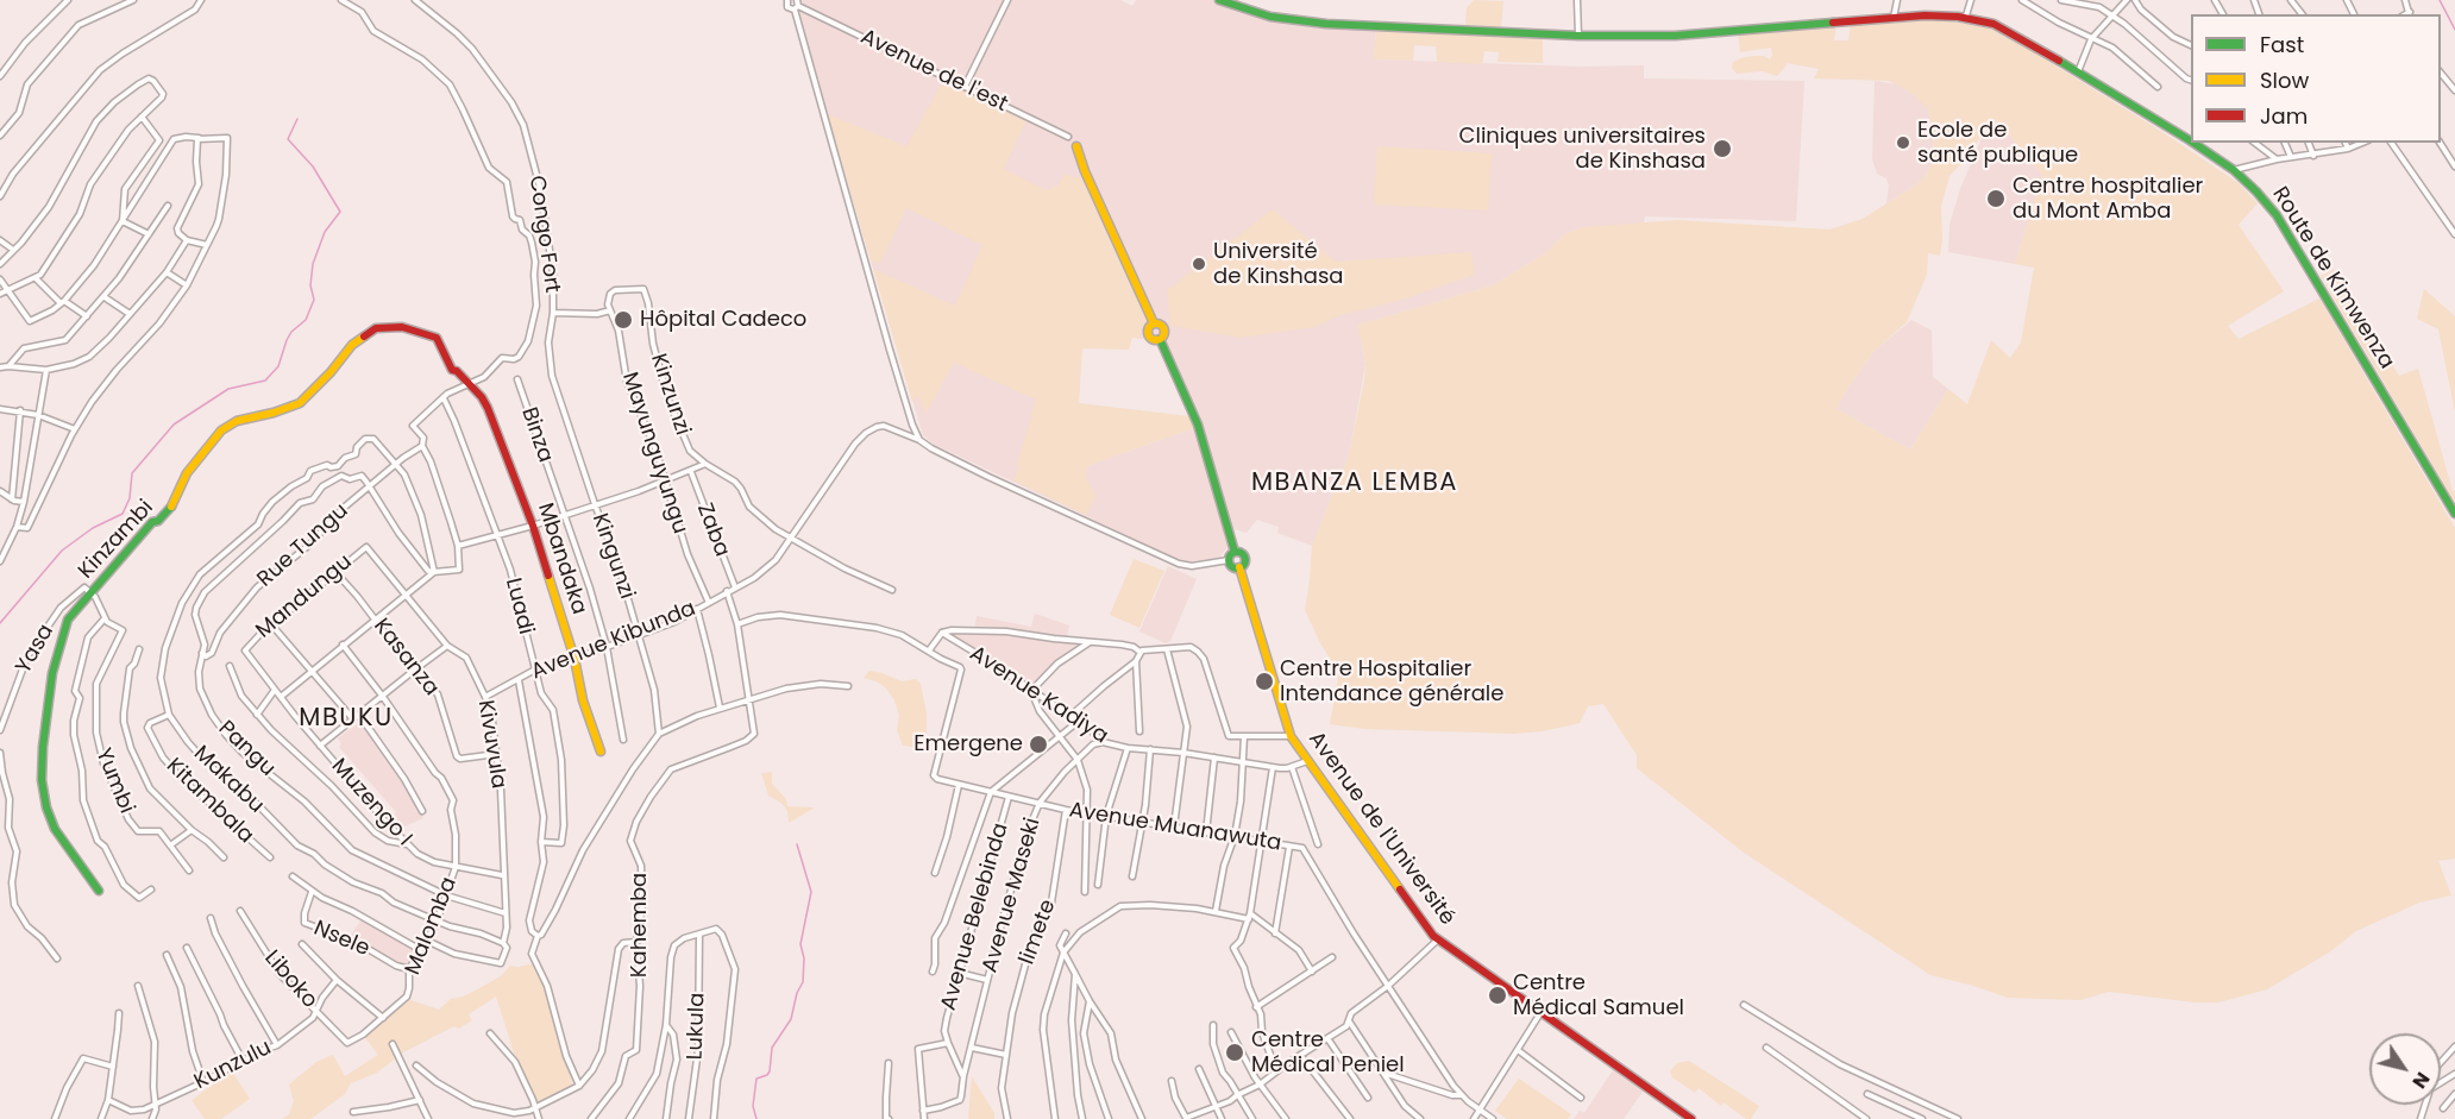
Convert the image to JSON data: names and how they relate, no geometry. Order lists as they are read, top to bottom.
{
  "streets": {
    "street": [
      "Avenue de l'est",
      "Congo Fort",
      "Route de Kimwenza",
      "Kinzunzi",
      "Binza",
      "Mayunguyungu",
      "Zaba",
      "Kinzambi",
      "Rue Tungu",
      "Kingunzi",
      "Mbandaka",
      "Mandungu",
      "Luadi",
      "Avenue Kibunda",
      "Yasa",
      "Kasanza",
      "Avenue Kadiya",
      "Kivuvula",
      "Pangu",
      "Makabu",
      "Yumbi",
      "Kitambala",
      "Muzengo I",
      "Avenue Muanawuta",
      "Avenue de l'Université",
      "Avenue Maseki",
      "Avenue Belebinda",
      "Kahemba",
      "Malomba",
      "limete",
      "Nsele",
      "Liboko",
      "Lukula",
      "Kunzulu"
    ]
  },
  "crossings": [
    ["Congo Fort", "Kingunzi"],
    ["Kinzunzi", "Mayunguyungu"],
    ["Kinzunzi", "Avenue Kibunda"],
    ["Binza", "Avenue Kibunda"],
    ["Mayunguyungu", "Avenue Kibunda"],
    ["Zaba", "Avenue Kibunda"],
    ["Kinzambi", "Mbandaka"],
    ["Kinzambi", "Yasa"],
    ["Kinzambi", "Yumbi"],
    ["Rue Tungu", "Pangu"],
    ["Rue Tungu", "Makabu"],
    ["Kingunzi", "Avenue Kibunda"],
    ["Mbandaka", "Avenue Kibunda"],
    ["Mandungu", "Kasanza"],
    ["Mandungu", "Kivuvula"],
    ["Mandungu", "Muzengo I"],
    ["Luadi", "Avenue Kibunda"],
    ["Avenue Kibunda", "Kivuvula"],
    ["Avenue Kibunda", "Avenue de l'Université"],
    ["Yasa", "Yumbi"],
    ["Kasanza", "Kivuvula"],
    ["Avenue Kadiya", "Avenue de l'Université"],
    ["Avenue Kadiya", "Avenue Maseki"],
    ["Kivuvula", "Pangu"],
    ["Kivuvula", "Makabu"],
    ["Kivuvula", "Muzengo I"],
    ["Pangu", "Malomba"],
    ["Makabu", "Kitambala"],
    ["Makabu", "Malomba"],
    ["Muzengo I", "Malomba"],
    ["Avenue Muanawuta", "Avenue Maseki"],
    ["Avenue Muanawuta", "Avenue Belebinda"],
    ["Avenue Muanawuta", "limete"],
    ["Avenue Maseki", "Avenue Belebinda"],
    ["Malomba", "Nsele"],
    ["Malomba", "Liboko"],
    ["Liboko", "Kunzulu"]
  ],
  "districts": ["MBANZA LEMBA", "MBUKU"],
  "places": [
    "Ecole de santé publique",
    "Cliniques universitaires de Kinshasa",
    "Centre hospitalier du Mont Amba",
    "Université de Kinshasa",
    "Hôpital Cadeco",
    "Centre Hospitalier Intendance générale",
    "Emergene",
    "Centre Médical Samuel",
    "Centre Médical Peniel"
  ],
  "legend": ["Fast", "Slow", "Jam"],
  "north": "bottom right"
}
